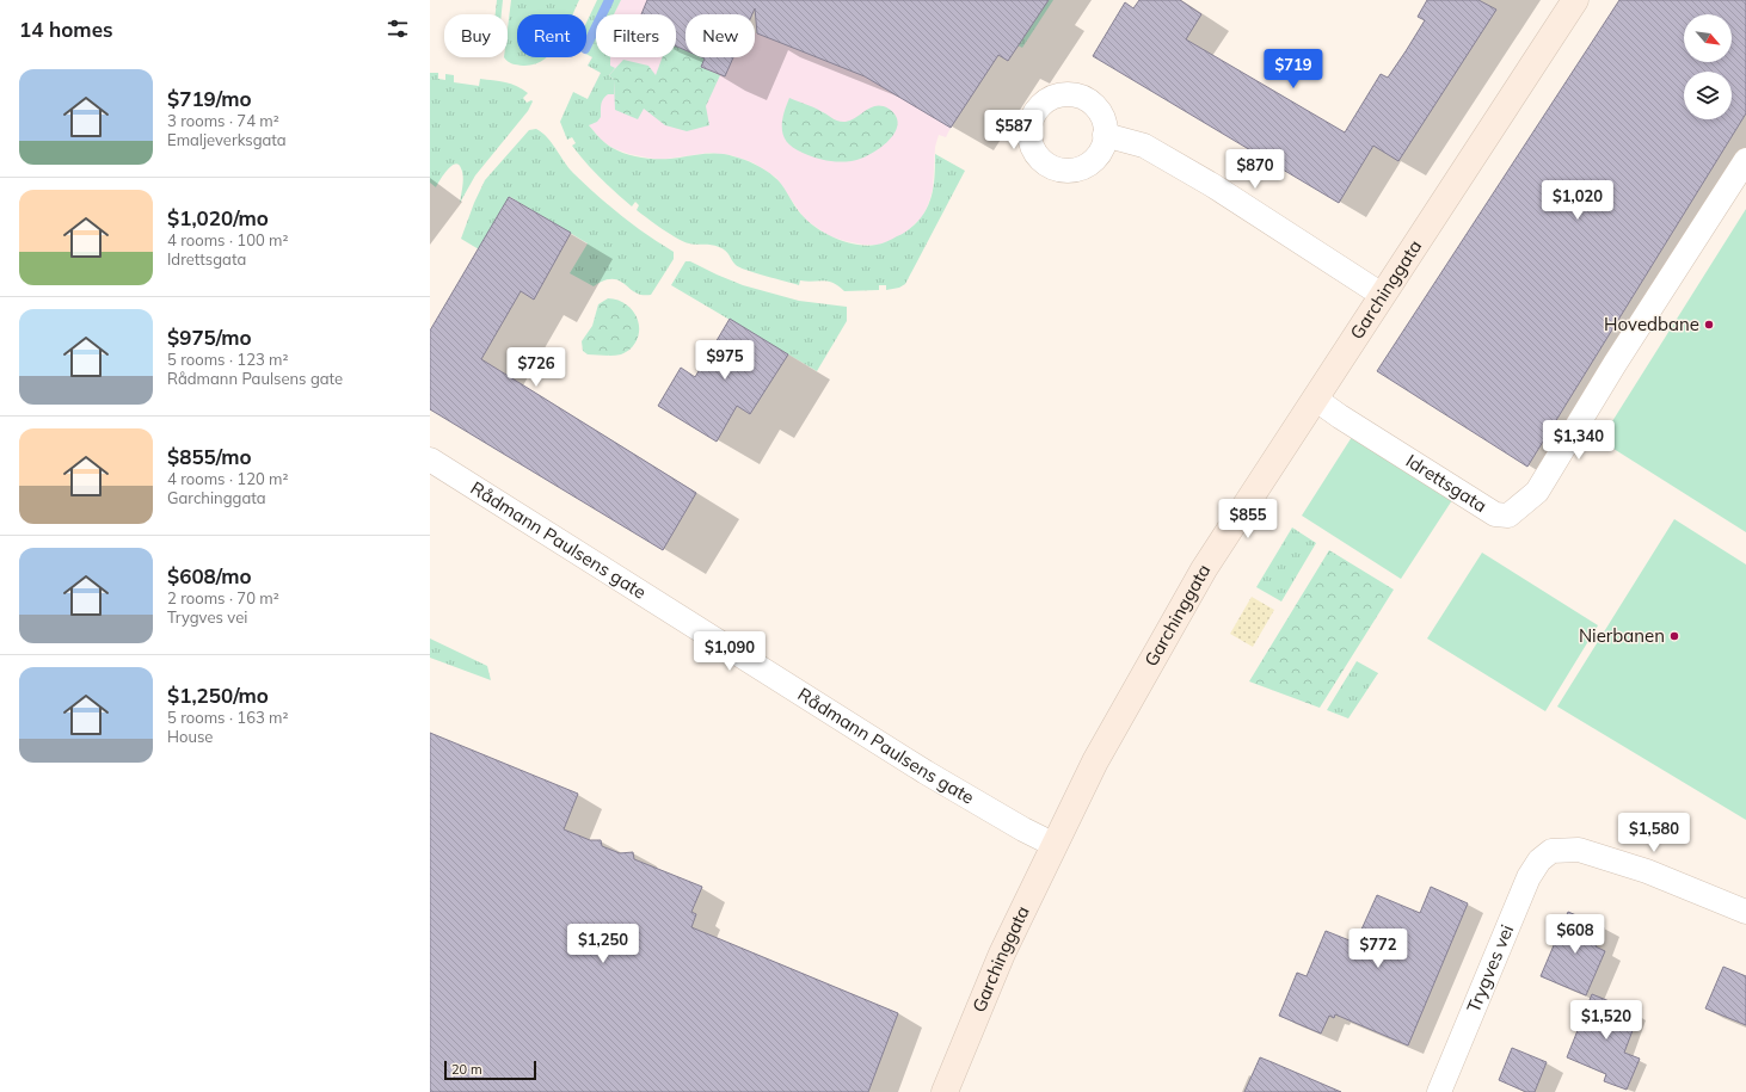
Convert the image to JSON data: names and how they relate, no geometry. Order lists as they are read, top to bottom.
{
  "streets": {
    "street": [
      "Garchinggata",
      "Idrettsgata",
      "Rådmann Paulsens gate",
      "Trygves vei"
    ]
  },
  "crossings": [
    ["Garchinggata", "Idrettsgata"],
    ["Garchinggata", "Rådmann Paulsens gate"]
  ],
  "places": ["Hovedbane", "Nierbanen"],
  "scale_bar": "20 m",
  "north": "bottom right",
  "page": {
    "heading": "14 homes",
    "chip": [
      "Buy",
      "Rent",
      "Filters",
      "New"
    ],
    "price": [
      "$719",
      "$587",
      "$870",
      "$1,020",
      "$975",
      "$726",
      "$1,340",
      "$855",
      "$1,090",
      "$1,580",
      "$608",
      "$1,250",
      "$772",
      "$1,520"
    ],
    "list": [
      {
        "name": "$719/mo",
        "note": "3 rooms · 74 m² · Emaljeverksgata"
      },
      {
        "name": "$1,020/mo",
        "note": "4 rooms · 100 m² · Idrettsgata"
      },
      {
        "name": "$975/mo",
        "note": "5 rooms · 123 m² · Rådmann Paulsens gate"
      },
      {
        "name": "$855/mo",
        "note": "4 rooms · 120 m² · Garchinggata"
      },
      {
        "name": "$608/mo",
        "note": "2 rooms · 70 m² · Trygves vei"
      },
      {
        "name": "$1,250/mo",
        "note": "5 rooms · 163 m² · House"
      }
    ],
    "scale": "20 m"
  }
}
